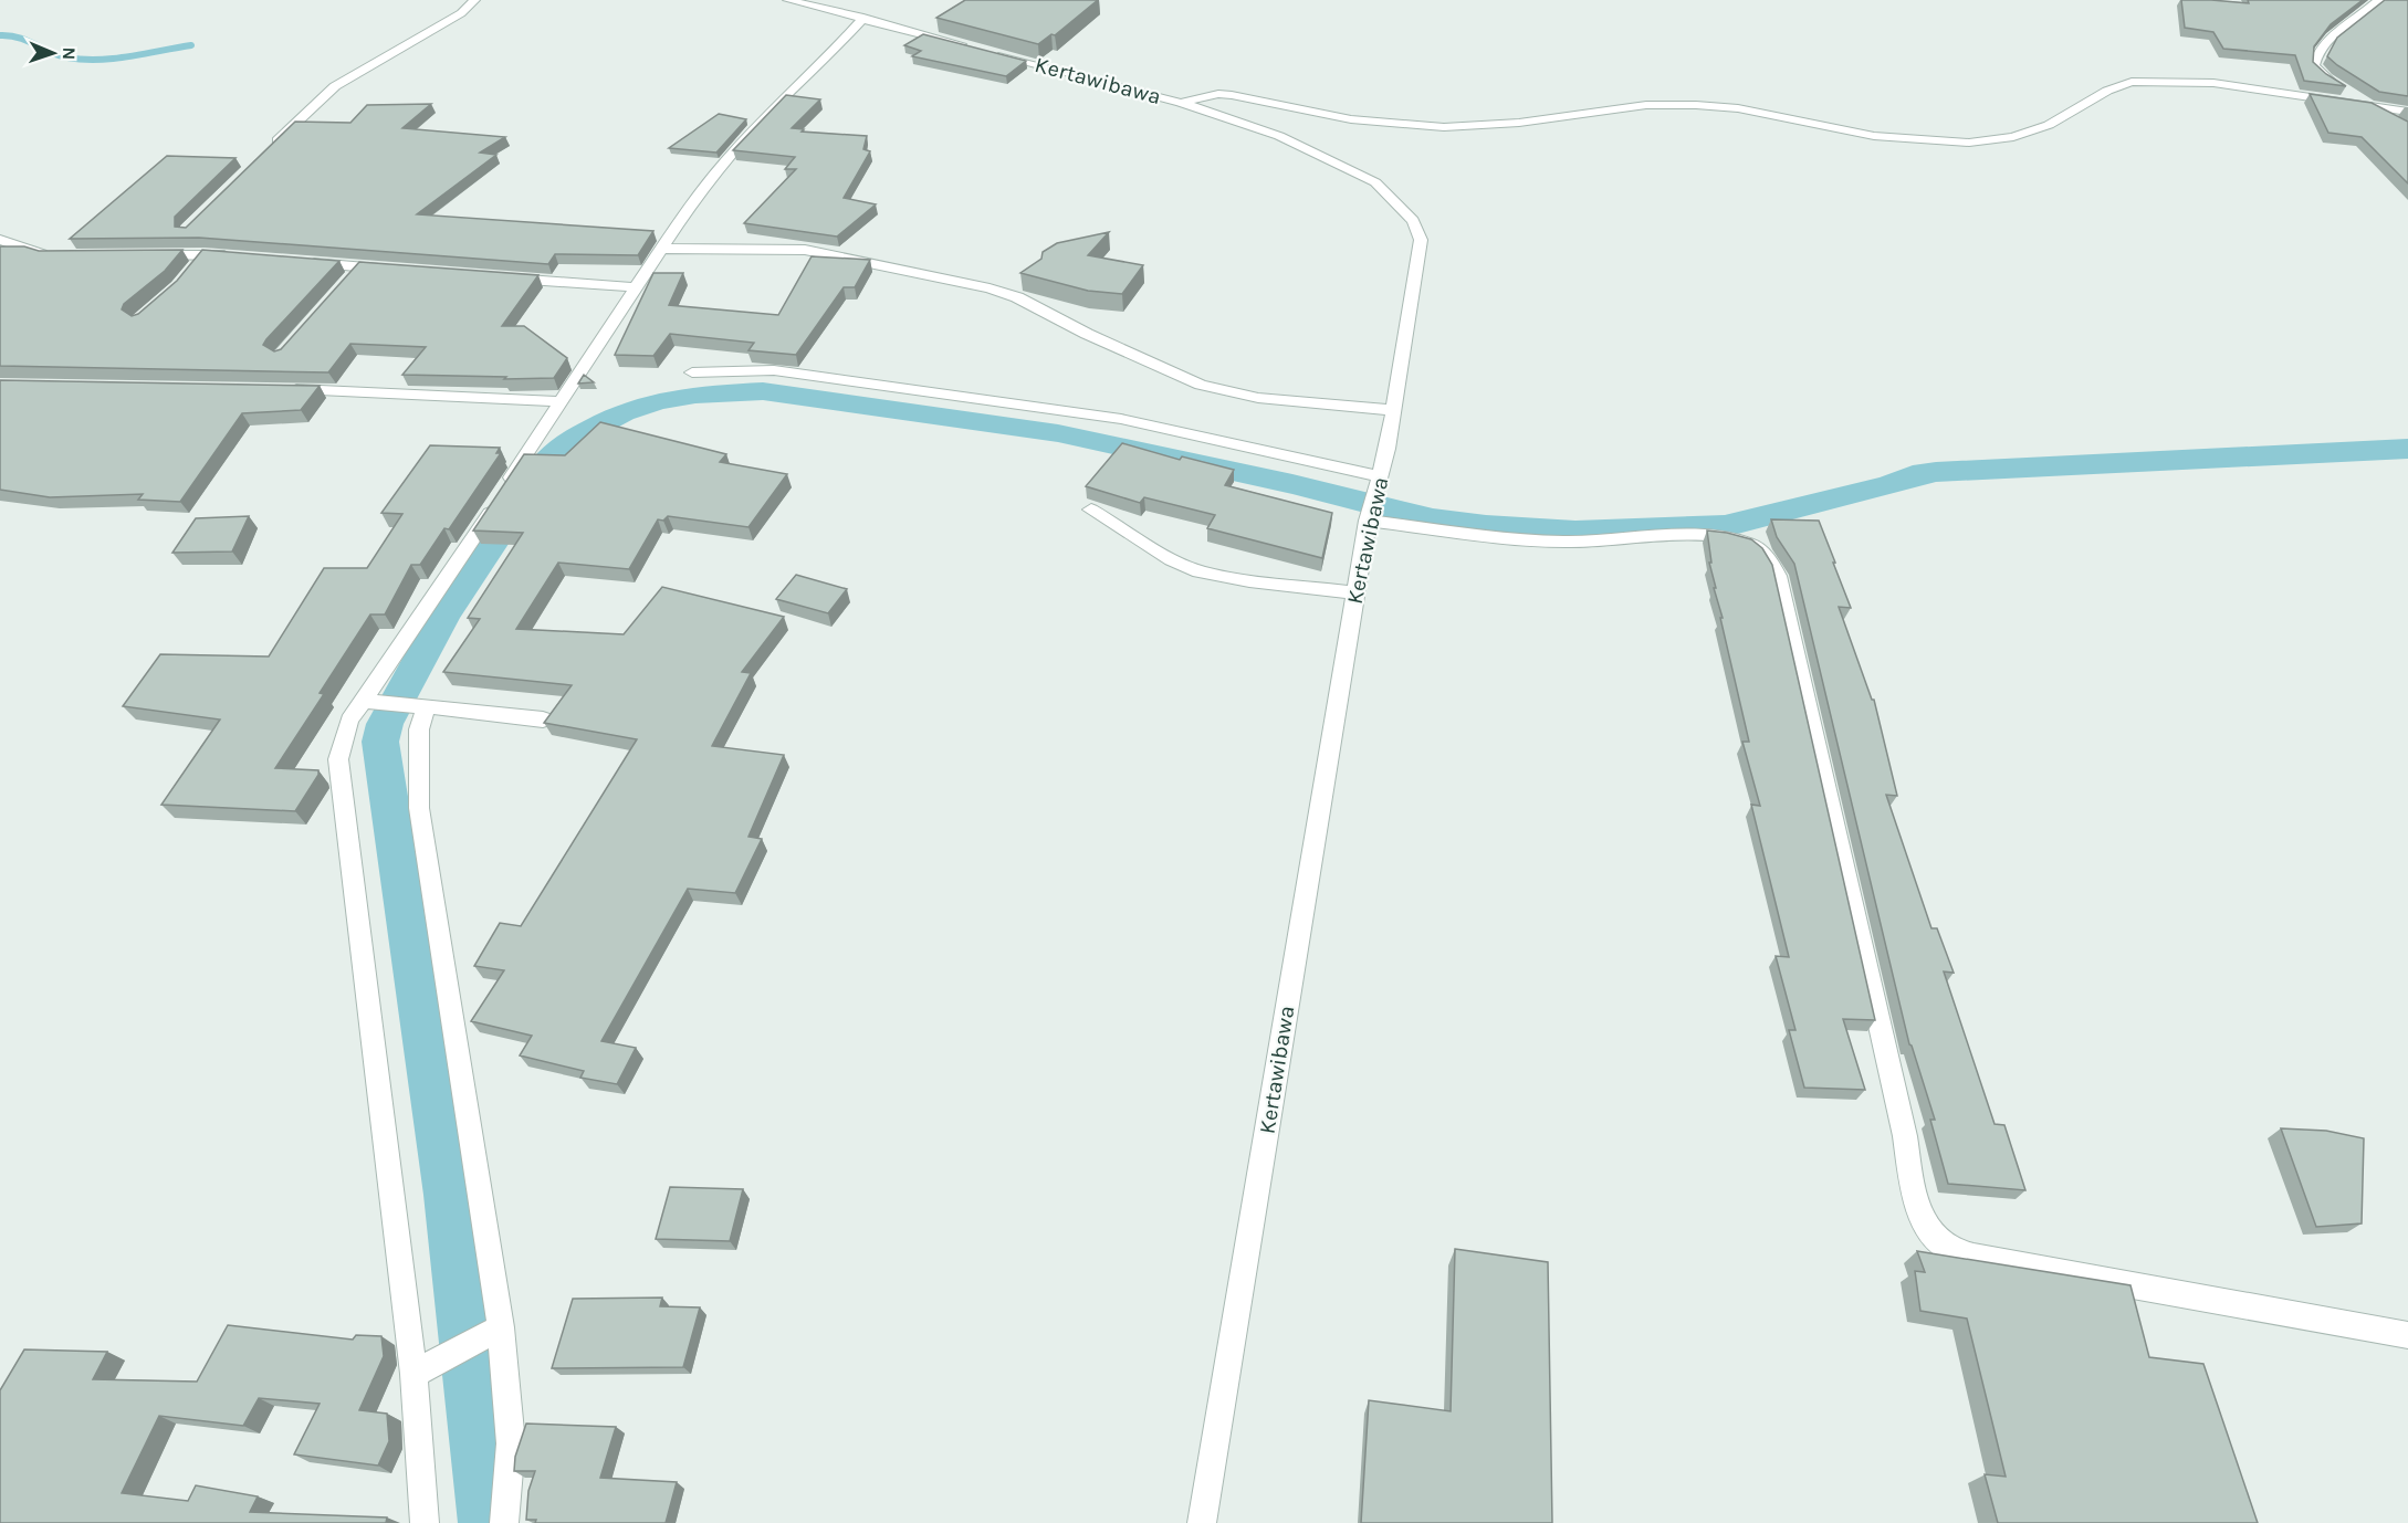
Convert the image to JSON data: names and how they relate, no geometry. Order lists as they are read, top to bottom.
{
  "streets": {
    "street": ["Kertawibawa"]
  },
  "north": "right"
}
